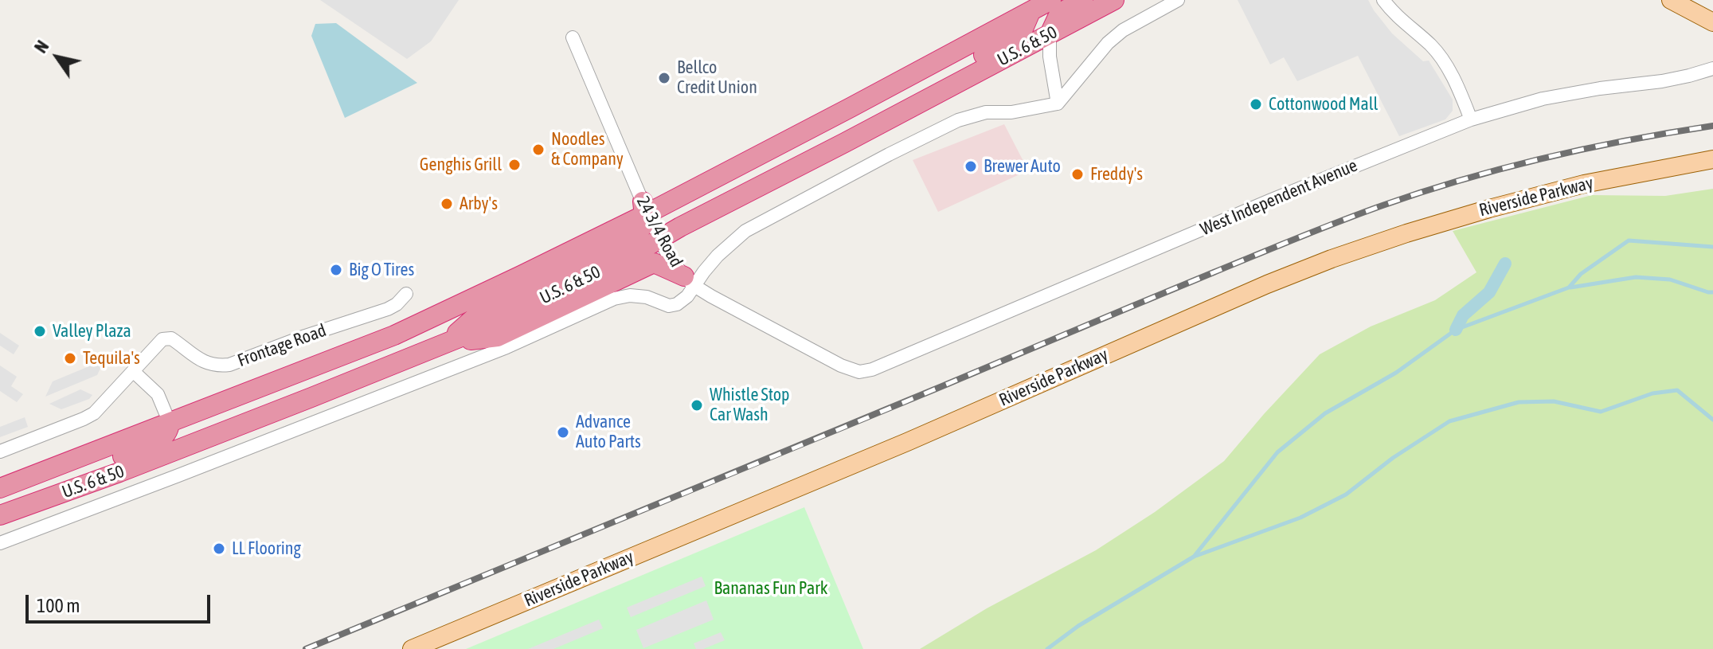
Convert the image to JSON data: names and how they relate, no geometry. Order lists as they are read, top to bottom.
{
  "streets": {
    "highway": ["U.S. 6 & 50"],
    "main road": ["Riverside Parkway"],
    "street": ["West Independent Avenue", "24 3/4 Road", "Frontage Road"]
  },
  "crossings": [
    ["U.S. 6 & 50", "24 3/4 Road"],
    ["West Independent Avenue", "24 3/4 Road"]
  ],
  "parks": ["Bananas Fun Park"],
  "places": [
    "Bellco Credit Union",
    "Cottonwood Mall",
    "Noodles & Company",
    "Genghis Grill",
    "Brewer Auto",
    "Freddy's",
    "Arby's",
    "Big O Tires",
    "Valley Plaza",
    "Tequila's",
    "Whistle Stop Car Wash",
    "Advance Auto Parts",
    "LL Flooring"
  ],
  "scale_bar": "100 m",
  "north": "top left"
}
